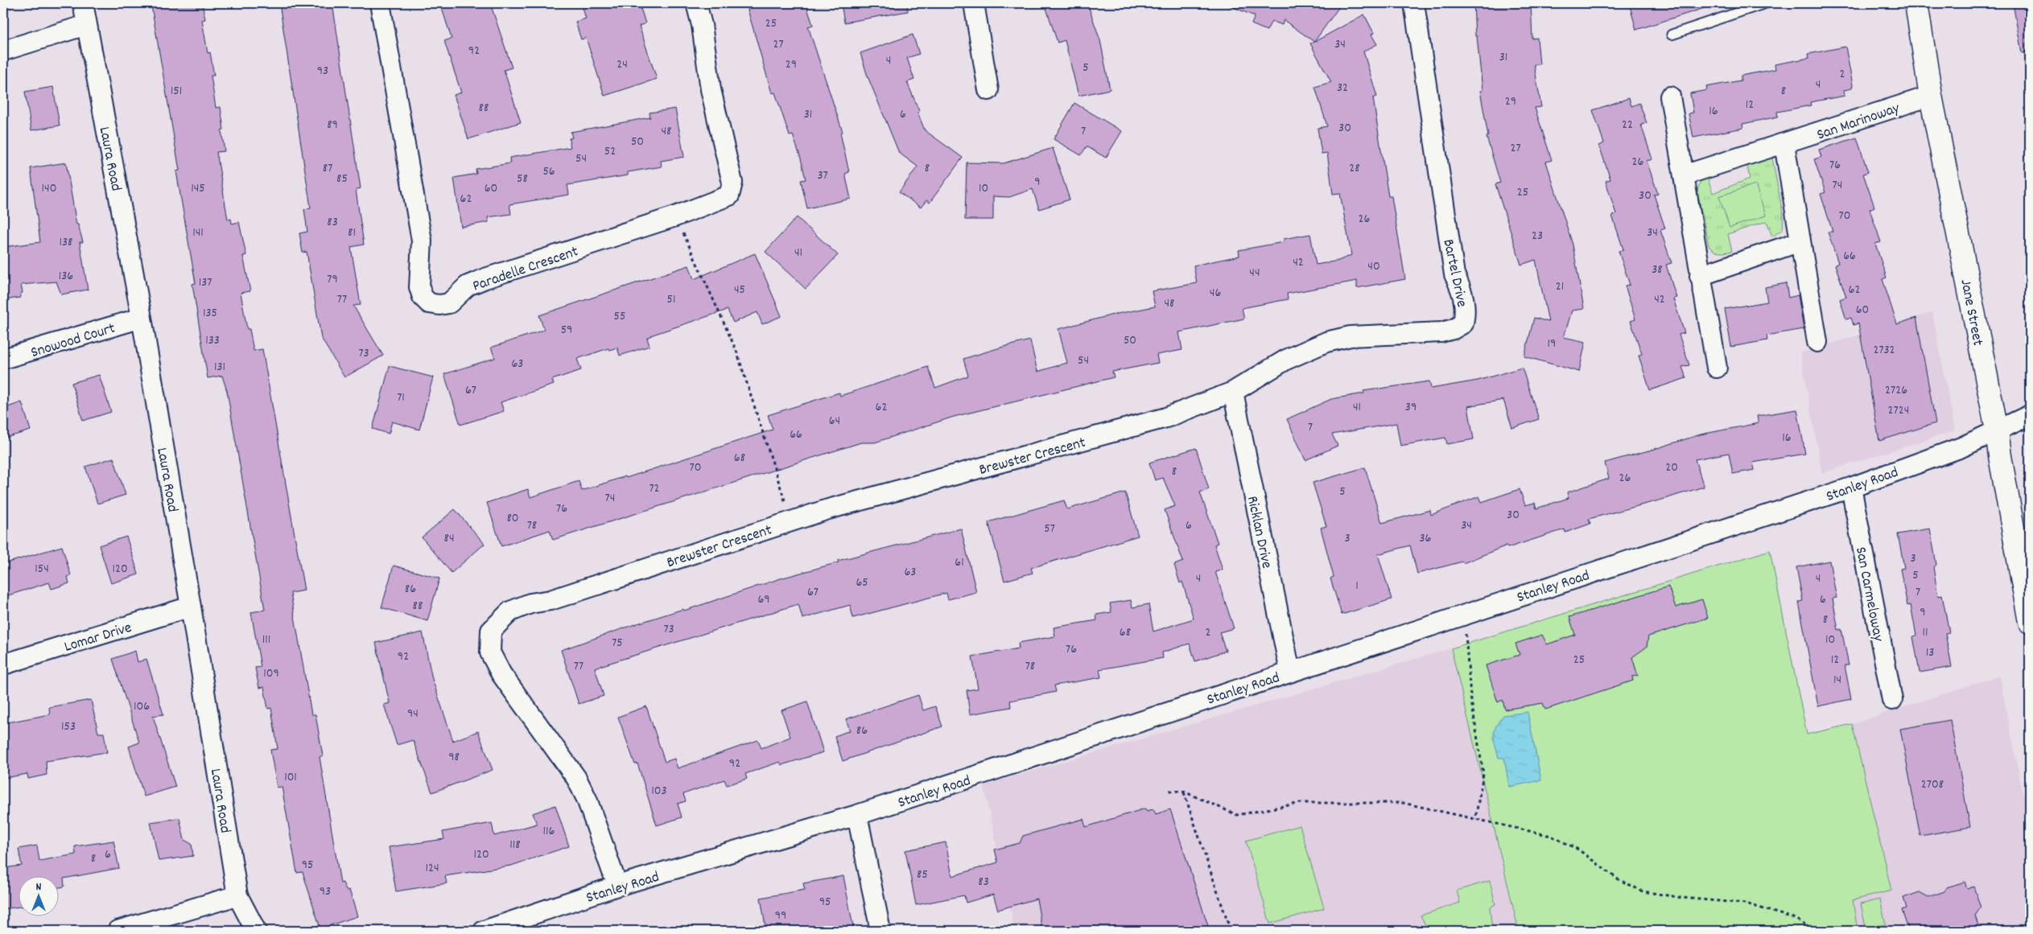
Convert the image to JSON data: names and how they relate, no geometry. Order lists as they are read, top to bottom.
{
  "streets": {
    "main road": ["Jane Street"],
    "street": [
      "San Marinoway",
      "Laura Road",
      "Paradelle Crescent",
      "Bartel Drive",
      "Snowood Court",
      "Brewster Crescent",
      "Stanley Road",
      "Ricklan Drive",
      "San Carmeloway",
      "Lomar Drive"
    ]
  },
  "crossings": [
    ["San Marinoway", "Jane Street"],
    ["Laura Road", "Snowood Court"],
    ["Laura Road", "Lomar Drive"],
    ["Bartel Drive", "Brewster Crescent"],
    ["Bartel Drive", "Ricklan Drive"],
    ["Jane Street", "Stanley Road"],
    ["Brewster Crescent", "Stanley Road"],
    ["Brewster Crescent", "Ricklan Drive"],
    ["Stanley Road", "Ricklan Drive"],
    ["Stanley Road", "San Carmeloway"]
  ],
  "house_numbers": [
    "25",
    "27",
    "34",
    "92",
    "31",
    "4",
    "24",
    "29",
    "5",
    "93",
    "2",
    "4",
    "32",
    "151",
    "8",
    "29",
    "12",
    "88",
    "16",
    "31",
    "6",
    "89",
    "22",
    "30",
    "48",
    "7",
    "50",
    "27",
    "52",
    "54",
    "26",
    "76",
    "87",
    "8",
    "28",
    "56",
    "37",
    "85",
    "58",
    "9",
    "74",
    "140",
    "145",
    "60",
    "10",
    "25",
    "30",
    "62",
    "70",
    "26",
    "83",
    "141",
    "81",
    "34",
    "23",
    "138",
    "41",
    "66",
    "42",
    "40",
    "38",
    "44",
    "136",
    "79",
    "137",
    "21",
    "45",
    "62",
    "46",
    "77",
    "51",
    "42",
    "48",
    "60",
    "135",
    "55",
    "59",
    "133",
    "50",
    "19",
    "2732",
    "73",
    "54",
    "63",
    "131",
    "67",
    "2726",
    "71",
    "62",
    "41",
    "39",
    "2724",
    "64",
    "7",
    "66",
    "16",
    "68",
    "70",
    "20",
    "8",
    "26",
    "72",
    "5",
    "74",
    "76",
    "30",
    "80",
    "78",
    "6",
    "34",
    "57",
    "84",
    "3",
    "36",
    "3",
    "61",
    "154",
    "120",
    "63",
    "5",
    "4",
    "4",
    "65",
    "1",
    "86",
    "67",
    "7",
    "69",
    "6",
    "88",
    "9",
    "8",
    "73",
    "68",
    "2",
    "11",
    "111",
    "10",
    "75",
    "76",
    "13",
    "92",
    "25",
    "12",
    "77",
    "78",
    "109",
    "14",
    "106",
    "94",
    "153",
    "86",
    "98",
    "92",
    "101",
    "2708",
    "103",
    "116",
    "118",
    "6",
    "120",
    "8",
    "95",
    "124",
    "85",
    "83",
    "93",
    "95",
    "99"
  ],
  "north": "top"
}
